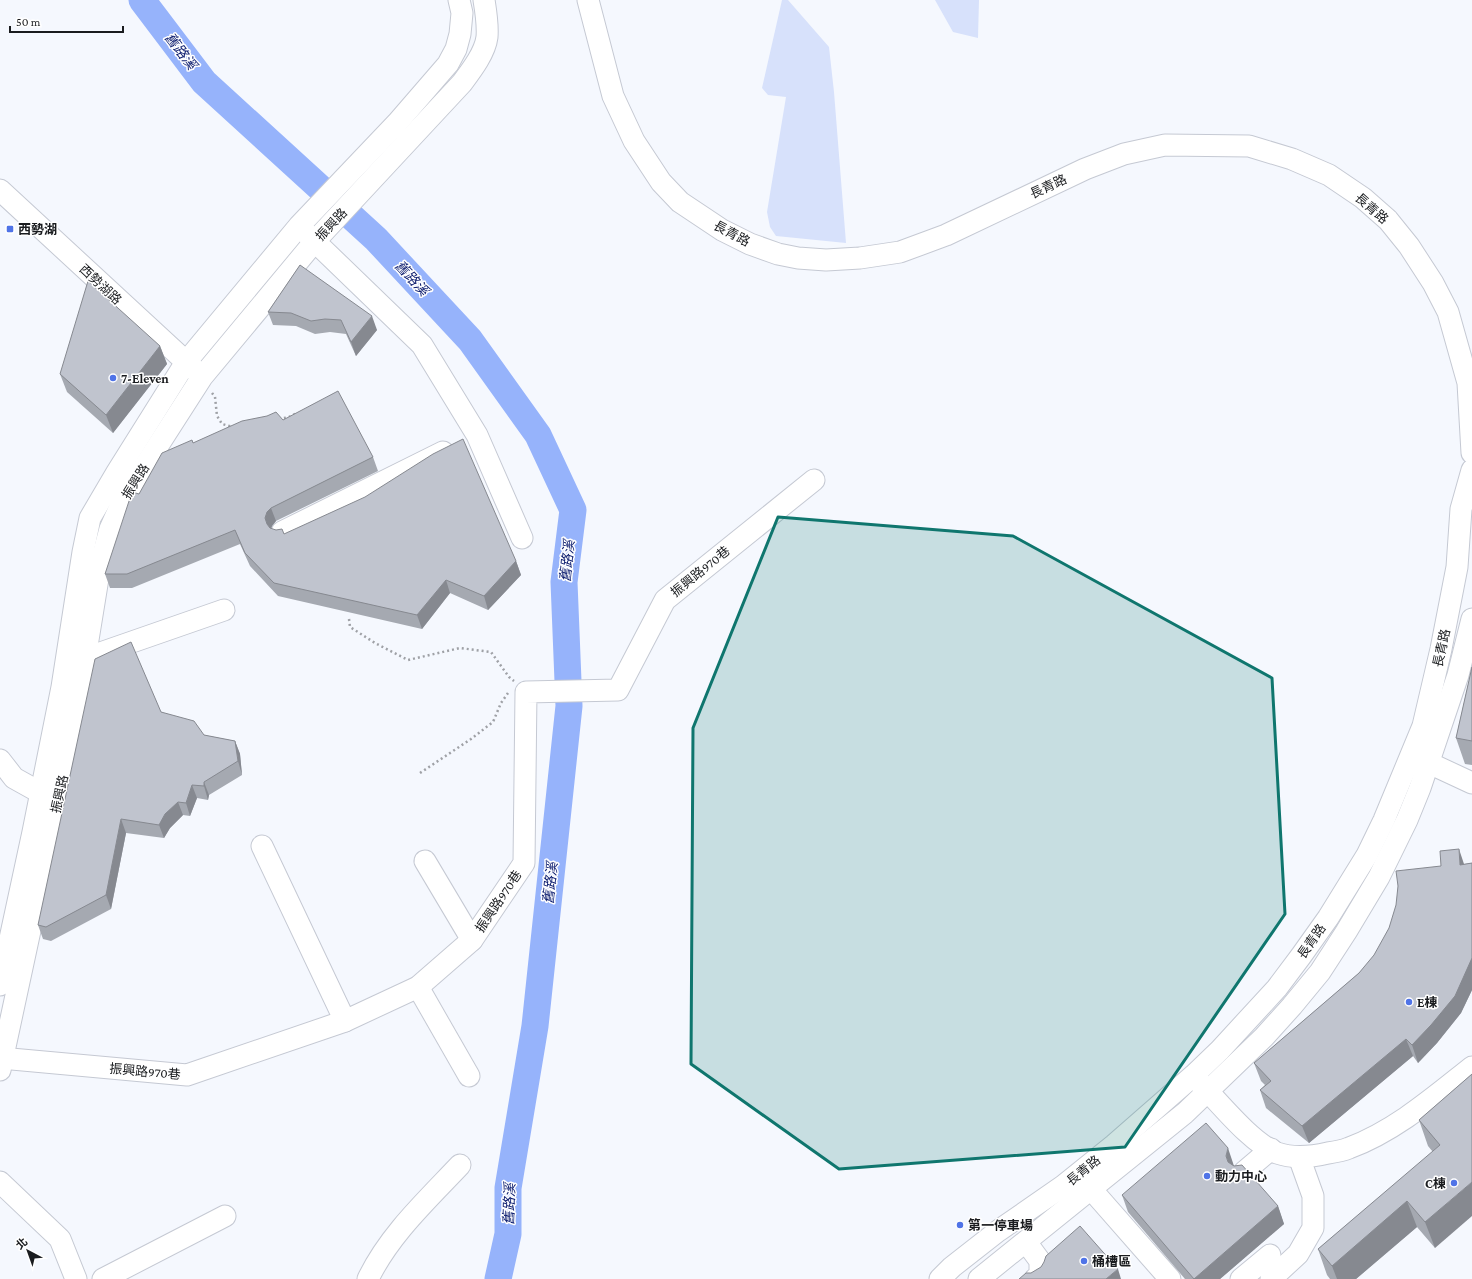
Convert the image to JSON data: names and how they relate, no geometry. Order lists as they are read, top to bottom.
{
  "streets": {
    "street": [
      "長青路",
      "振興路",
      "西勢湖路",
      "振興路970巷"
    ]
  },
  "crossings": [
    ["振興路", "西勢湖路"],
    ["振興路", "振興路970巷"]
  ],
  "water": ["舊路溪"],
  "places": {
    "transit": ["西勢湖"],
    "other": [
      "7-Eleven",
      "E棟",
      "動力中心",
      "C棟",
      "第一停車場",
      "桶槽區"
    ]
  },
  "scale_bar": "50 m",
  "north": "top left"
}
